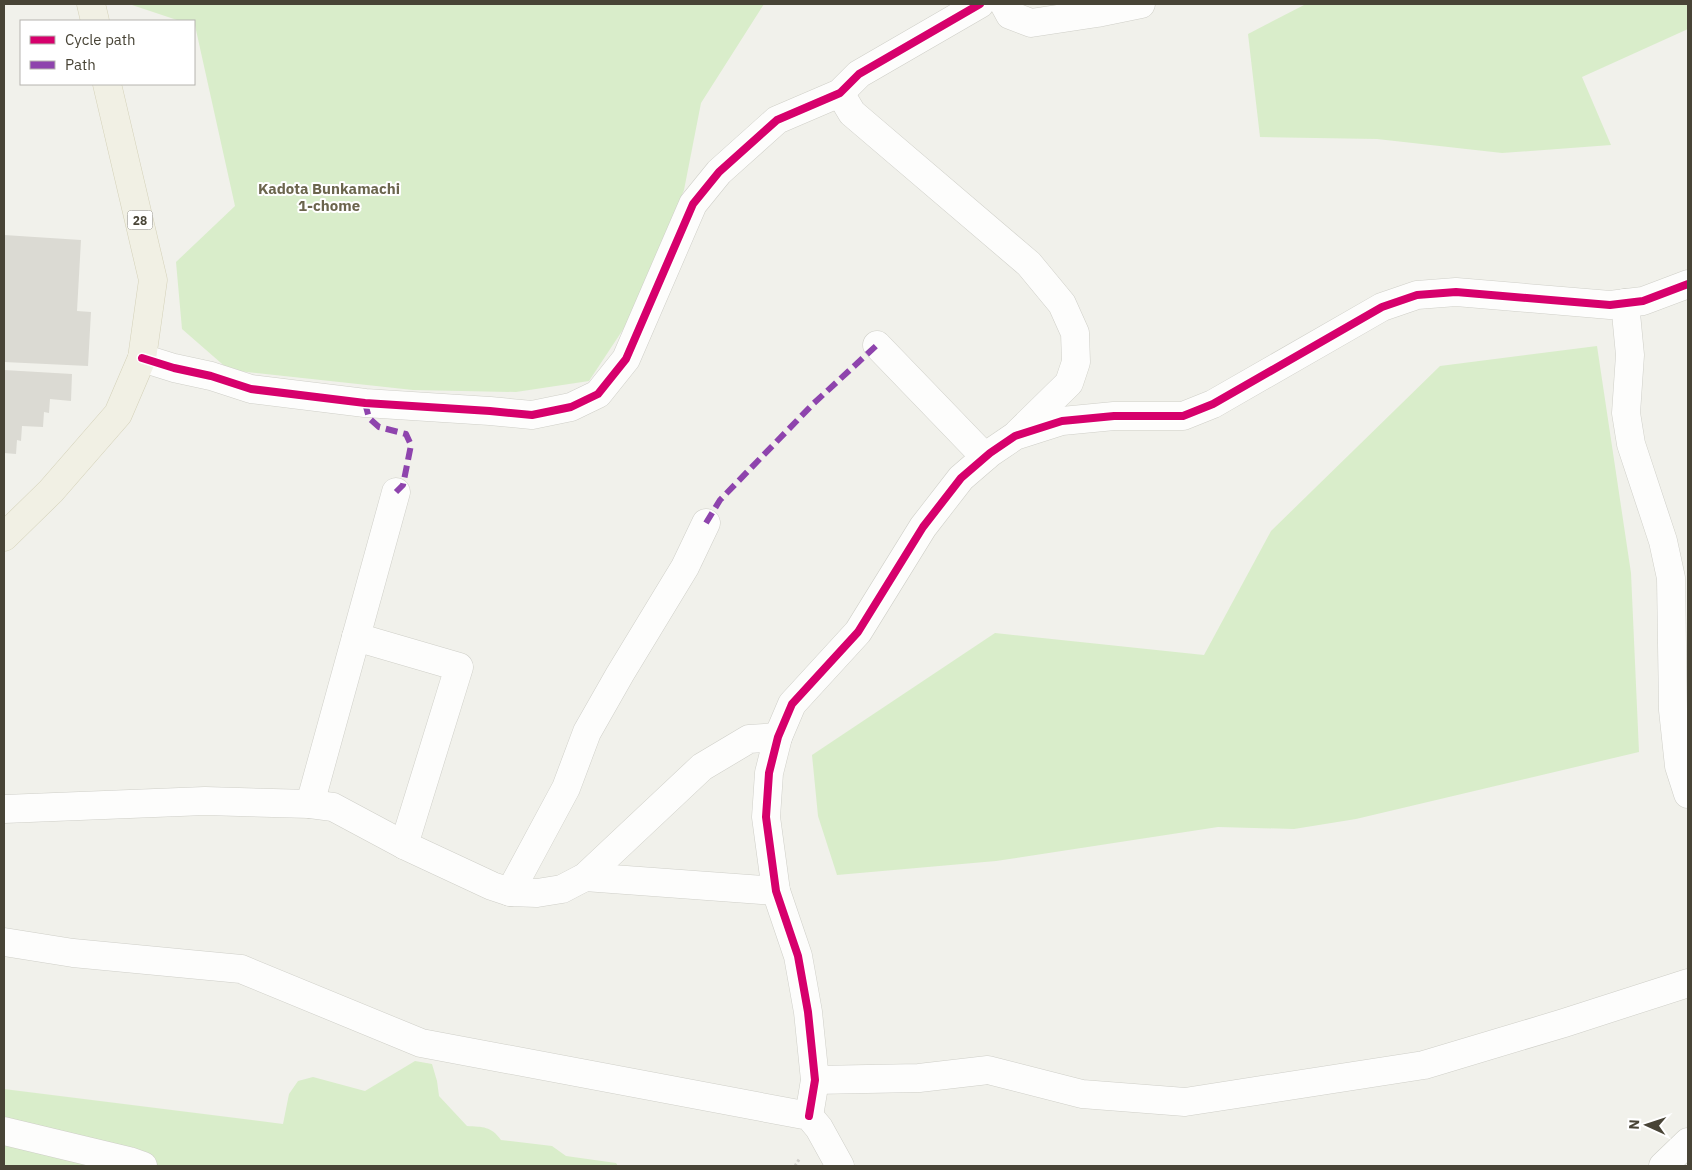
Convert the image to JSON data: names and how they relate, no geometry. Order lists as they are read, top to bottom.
{
  "streets": {
    "main road": ["28"]
  },
  "districts": ["Kadota Bunkamachi 1-chome"],
  "legend": ["Cycle path", "Path"],
  "north": "left"
}
